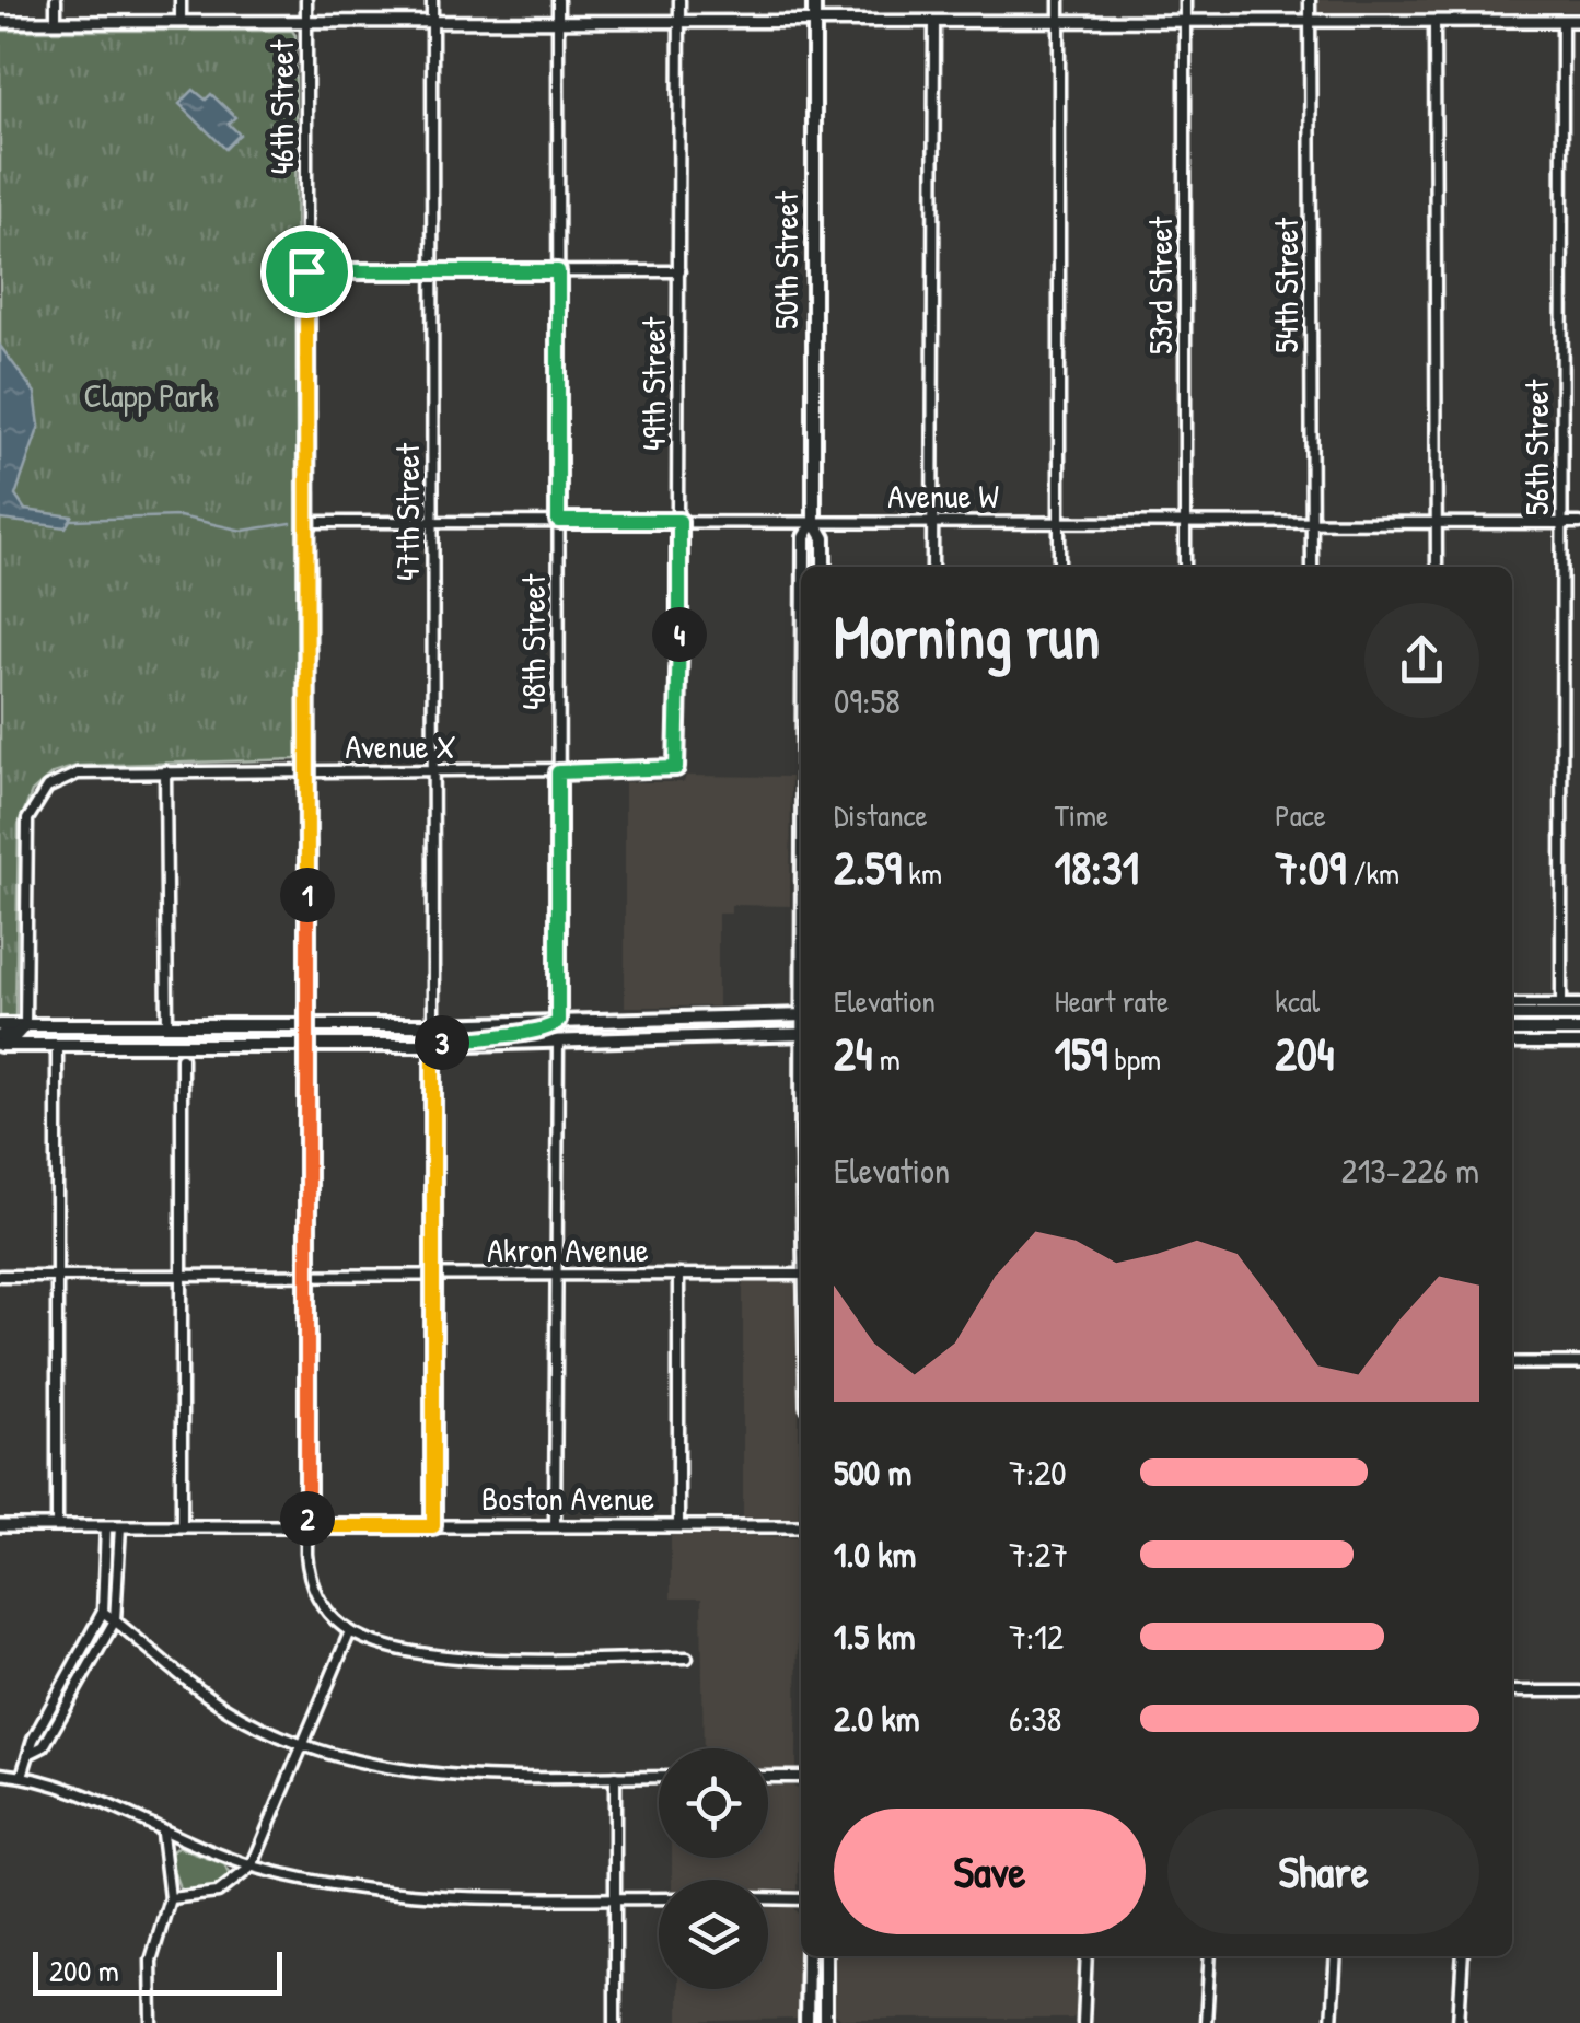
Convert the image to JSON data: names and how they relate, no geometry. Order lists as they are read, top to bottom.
{
  "streets": {
    "main road": ["50th Street"],
    "street": [
      "46th Street",
      "53rd Street",
      "54th Street",
      "49th Street",
      "56th Street",
      "Avenue W",
      "47th Street",
      "48th Street",
      "Avenue X",
      "Akron Avenue",
      "Boston Avenue"
    ]
  },
  "crossings": [
    ["46th Street", "Avenue W"],
    ["46th Street", "Avenue X"],
    ["46th Street", "Akron Avenue"],
    ["46th Street", "Boston Avenue"],
    ["50th Street", "Avenue W"],
    ["53rd Street", "Avenue W"],
    ["54th Street", "Avenue W"],
    ["49th Street", "Avenue W"],
    ["49th Street", "Avenue X"],
    ["56th Street", "Avenue W"],
    ["Avenue W", "47th Street"],
    ["Avenue W", "48th Street"],
    ["47th Street", "Avenue X"],
    ["48th Street", "Avenue X"]
  ],
  "parks": ["Clapp Park"],
  "scale_bar": "200 m",
  "page": {
    "heading": ["Morning run", "09:58"],
    "pins": [
      "4",
      "1",
      "3",
      "2"
    ],
    "stats": [
      ["Distance", "2.59 km"],
      ["Time", "18:31"],
      ["Pace", "7:09 /km"],
      ["Elevation", "24 m"],
      ["Heart rate", "159 bpm"],
      ["kcal", "204"]
    ],
    "chart": ["Elevation", "213–226 m"],
    "list": [
      {
        "name": "500 m",
        "note": "7:20"
      },
      {
        "name": "1.0 km",
        "note": "7:27"
      },
      {
        "name": "1.5 km",
        "note": "7:12"
      },
      {
        "name": "2.0 km",
        "note": "6:38"
      }
    ],
    "buttons": ["Save", "Share"],
    "scale": "200 m"
  }
}
